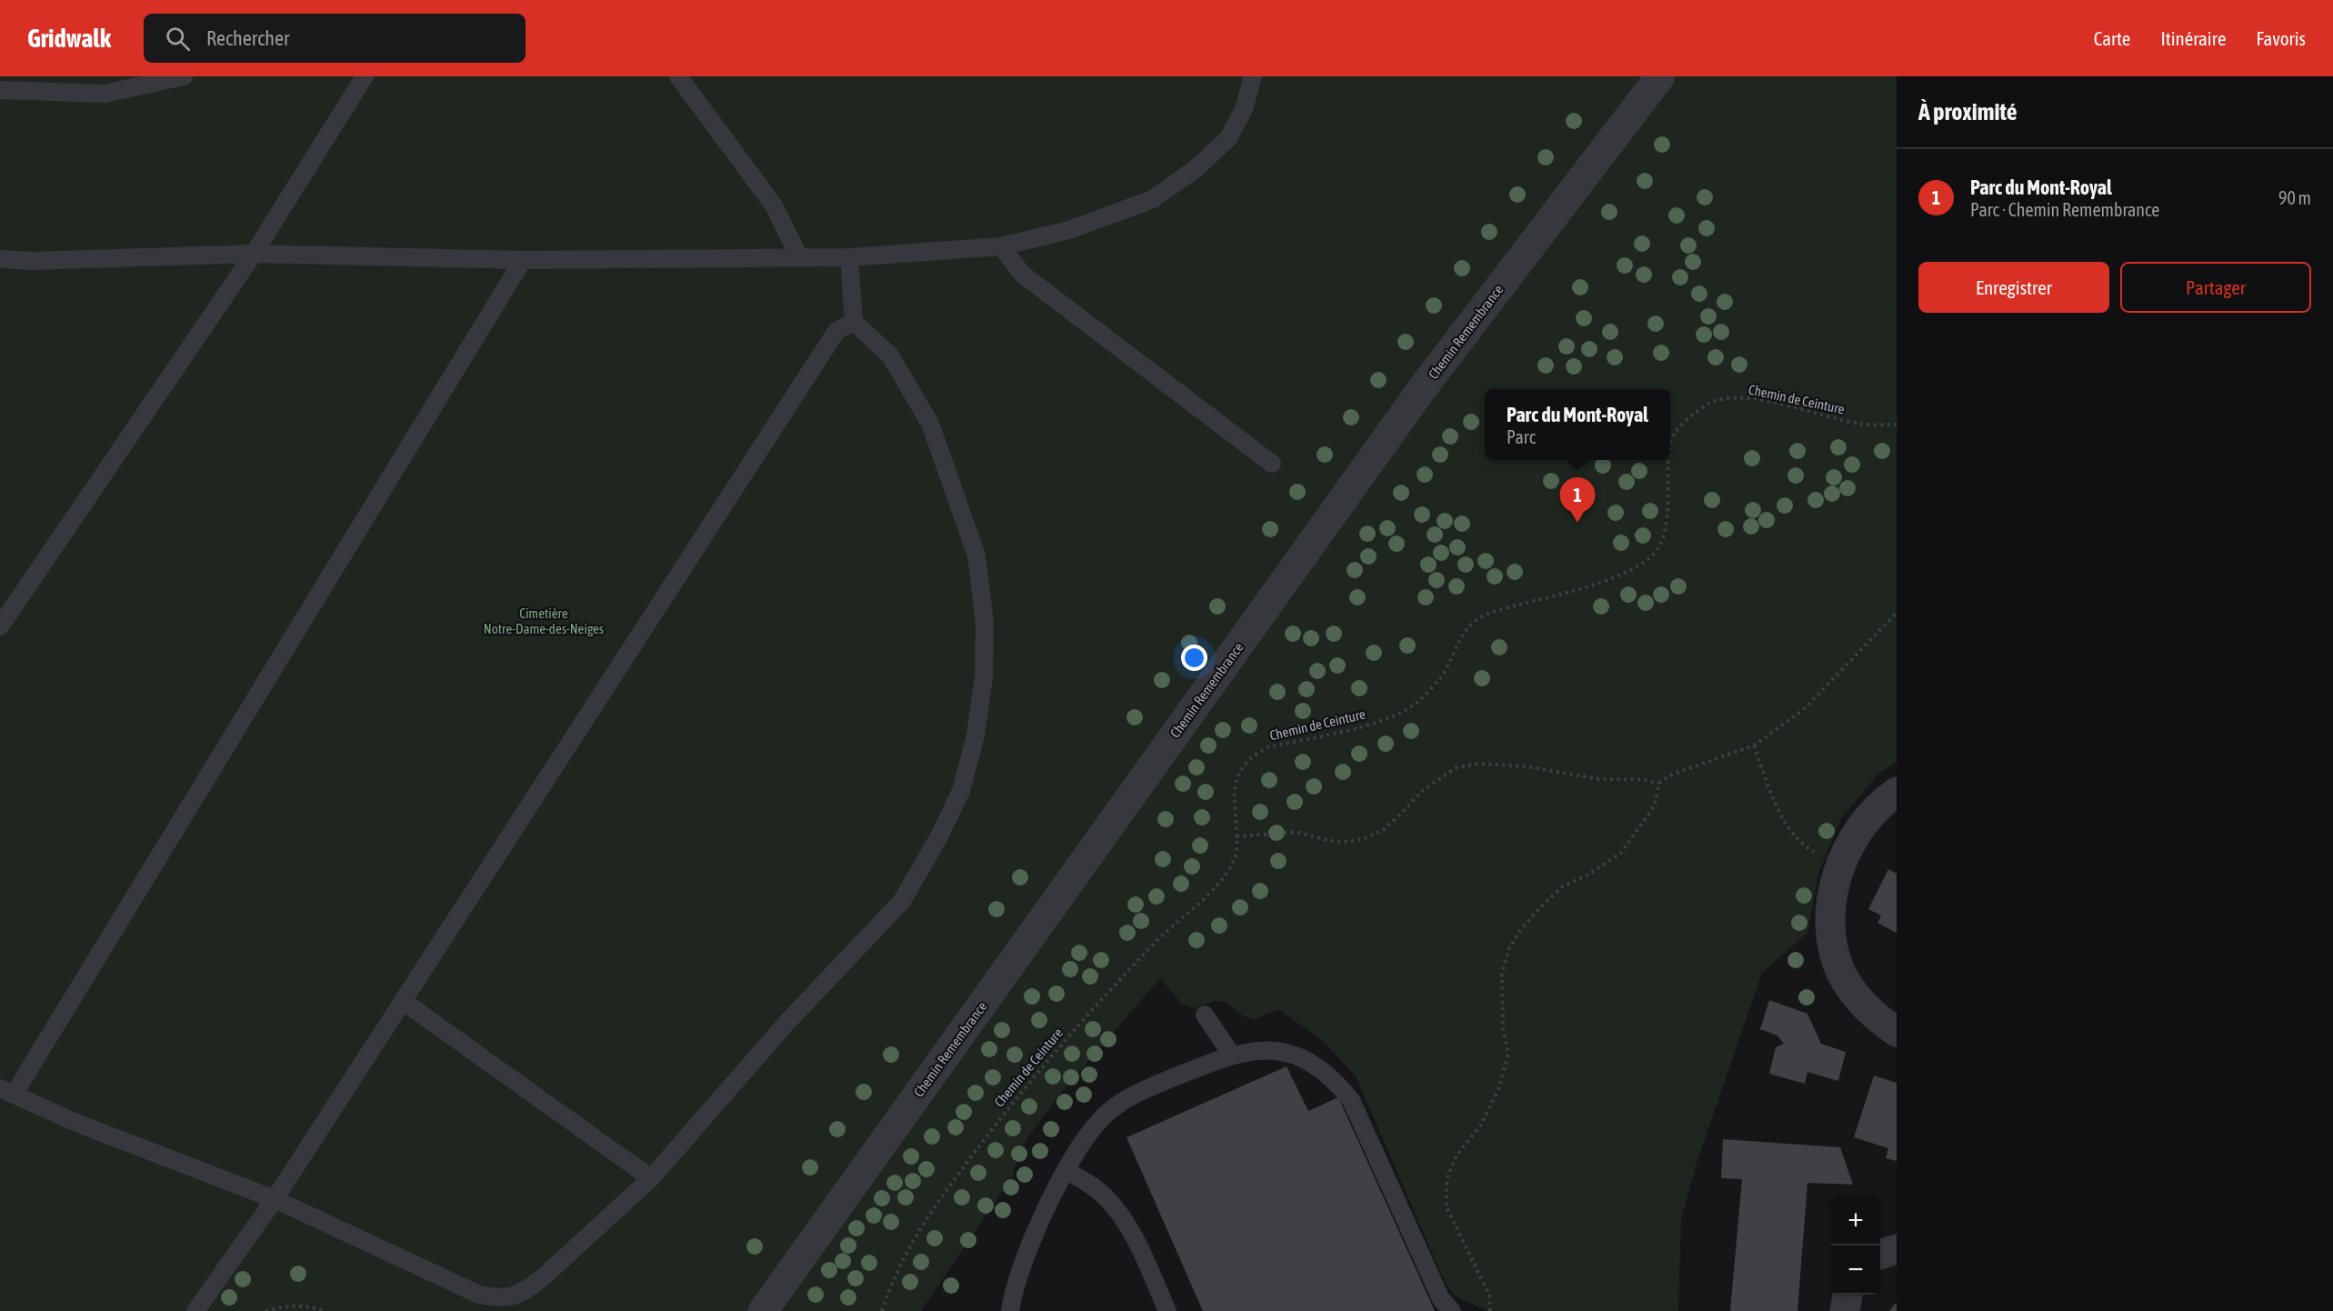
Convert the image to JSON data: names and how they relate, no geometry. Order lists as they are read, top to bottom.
{
  "streets": {
    "street": ["Chemin Remembrance"],
    "path": ["Chemin de Ceinture"]
  },
  "parks": ["Cimetière Notre-Dame-des-Neiges"],
  "page": {
    "header": "Gridwalk",
    "search": "Rechercher",
    "nav": ["Carte", "Itinéraire", "Favoris"],
    "heading": "À proximité",
    "list": [
      {
        "mark": "1",
        "name": "Parc du Mont-Royal",
        "note": "Parc · Chemin Remembrance",
        "value": "90 m"
      }
    ],
    "buttons": ["Enregistrer", "Partager"],
    "popup": ["Parc du Mont-Royal", "Parc"],
    "pins": "1",
    "map_buttons": ["+", "−"]
  }
}
